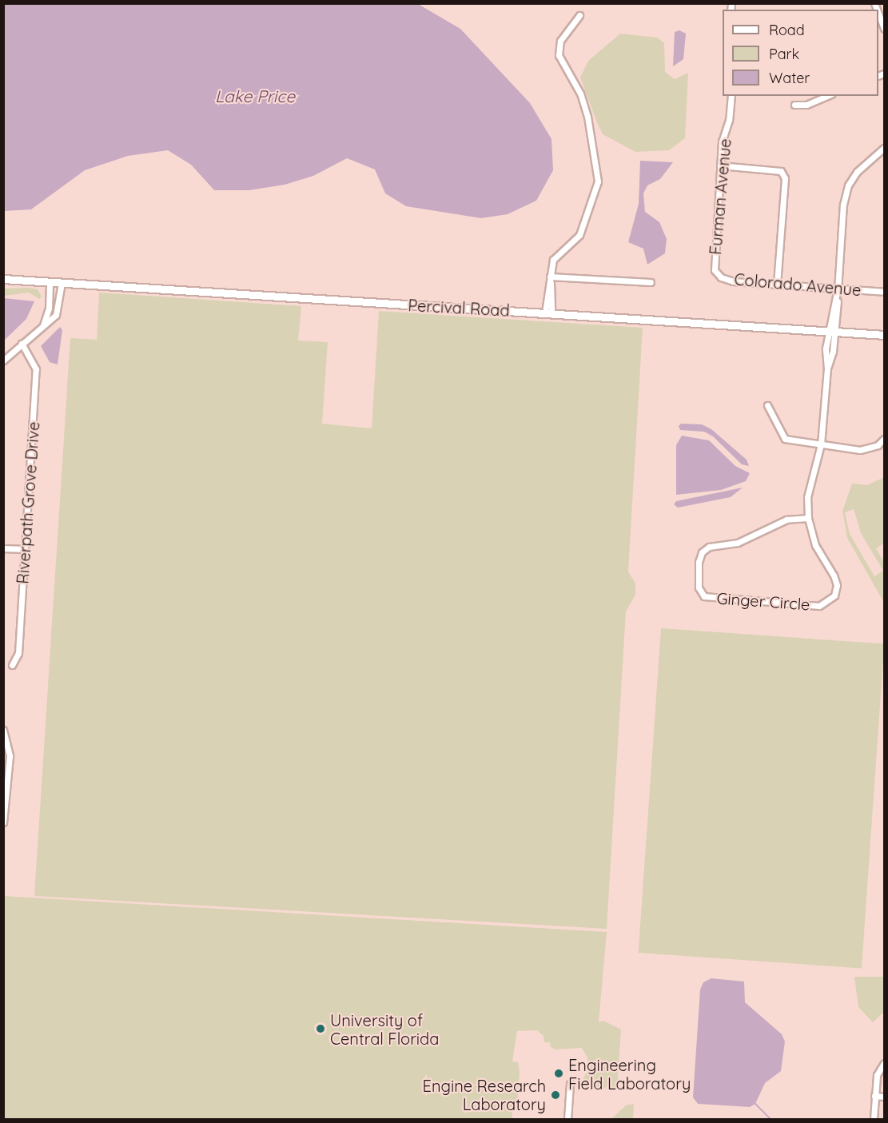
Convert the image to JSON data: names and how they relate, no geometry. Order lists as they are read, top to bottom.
{
  "streets": {
    "street": [
      "Furman Avenue",
      "Colorado Avenue",
      "Percival Road",
      "Riverpath Grove Drive",
      "Ginger Circle"
    ]
  },
  "crossings": [
    ["Furman Avenue", "Colorado Avenue"]
  ],
  "water": ["Lake Price"],
  "places": ["University of Central Florida", "Engineering Field Laboratory", "Engine Research Laboratory"],
  "legend": ["Road", "Park", "Water"]
}
